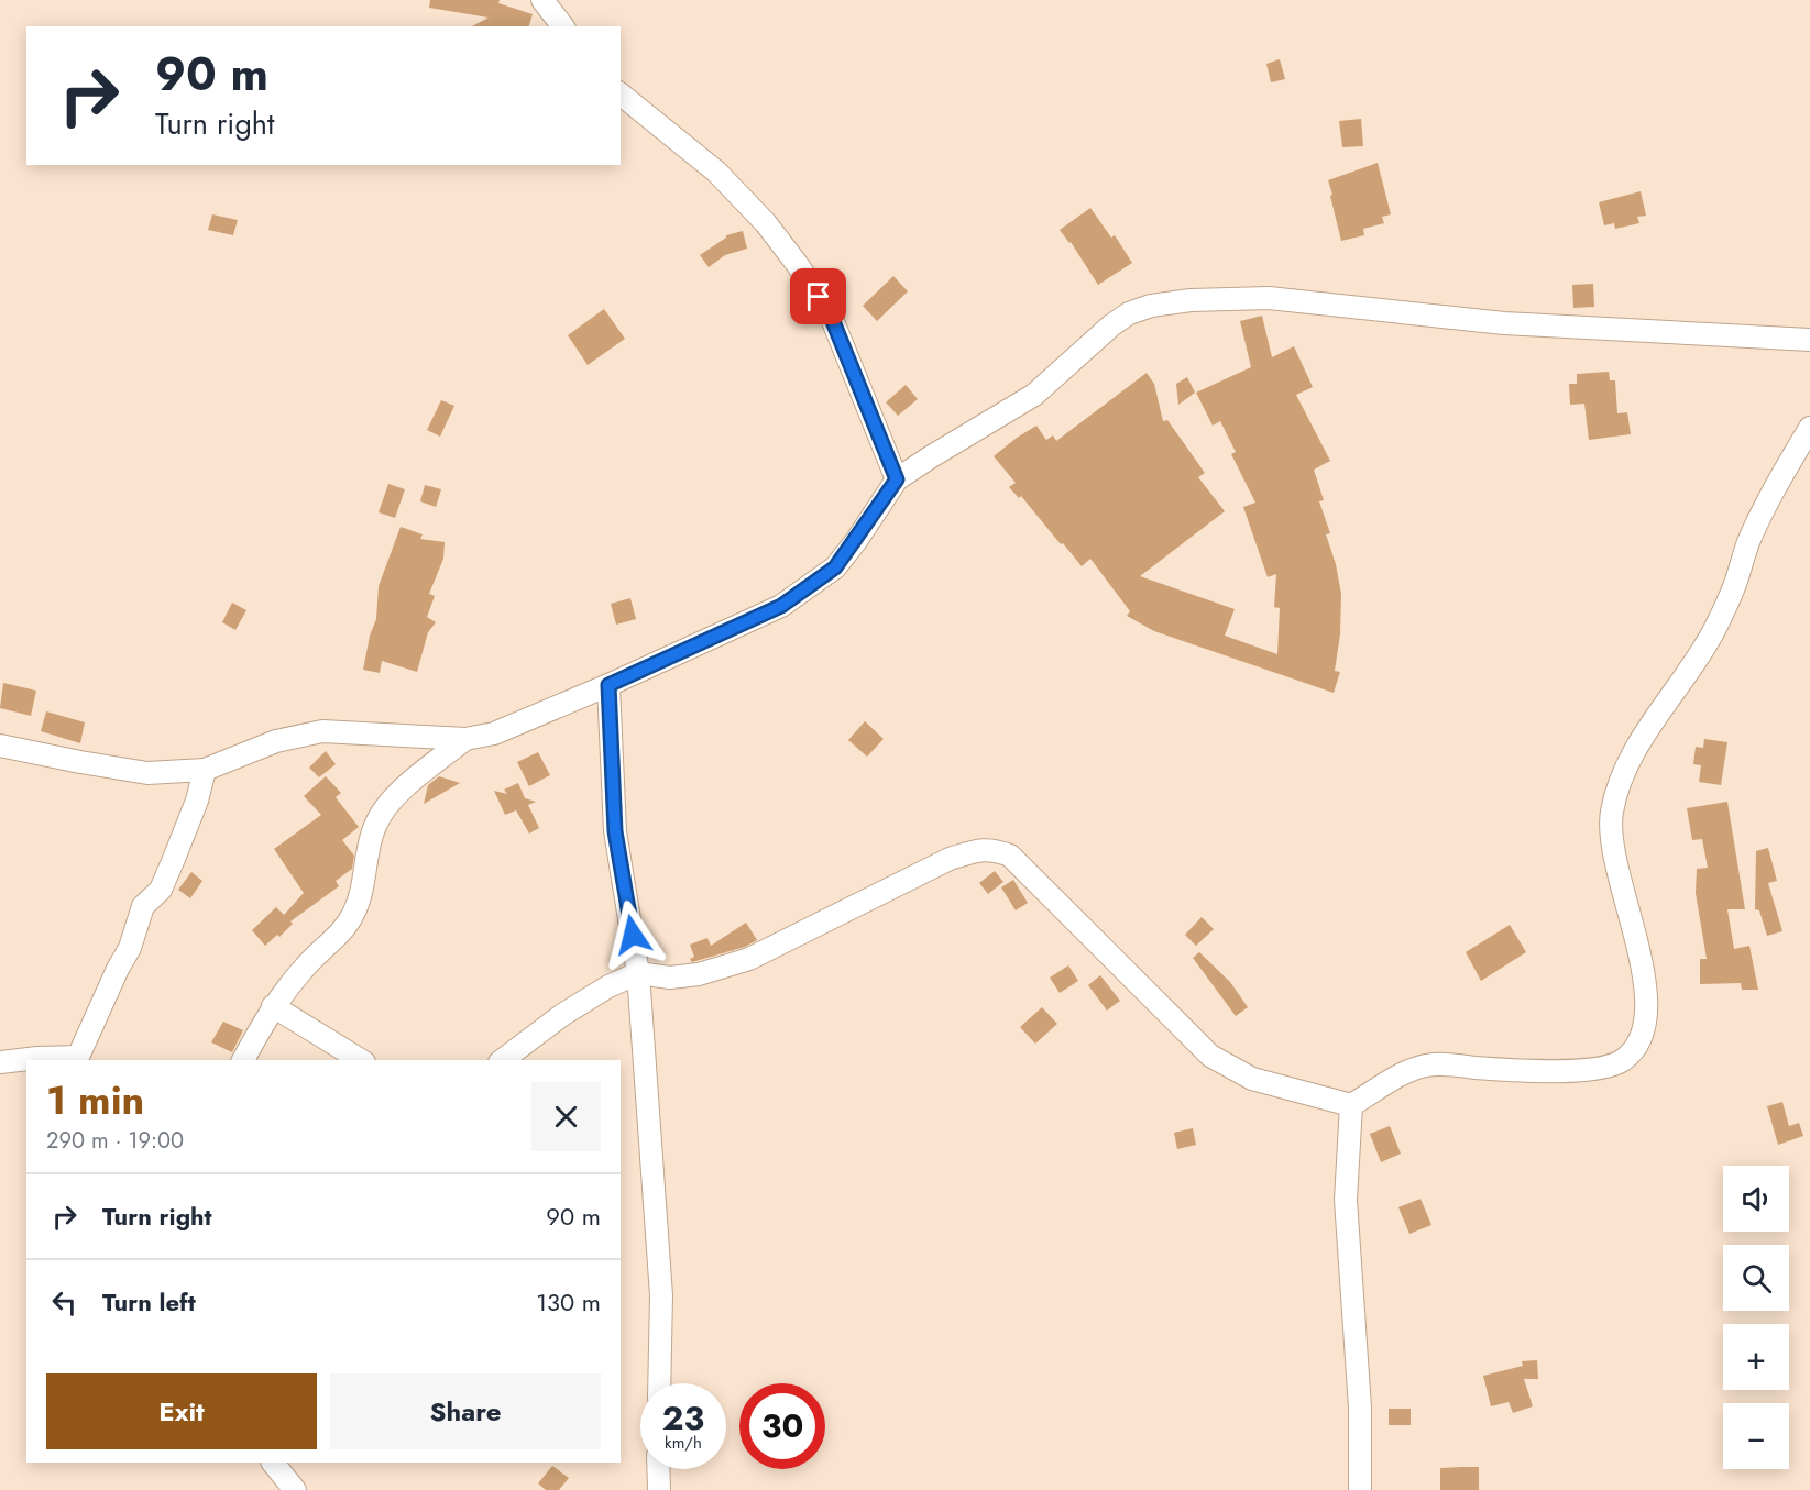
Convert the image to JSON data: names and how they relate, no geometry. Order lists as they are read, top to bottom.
{
  "page": {
    "turn": ["90 m", "Turn right"],
    "heading": ["1 min", "290 m · 19:00"],
    "map_buttons": ["+", "−"],
    "list": [
      {
        "name": "Turn right",
        "value": "90 m"
      },
      {
        "name": "Turn left",
        "value": "130 m"
      }
    ],
    "buttons": ["Exit", "Share"],
    "speed": "23 km/h",
    "limit": "30"
  }
}
